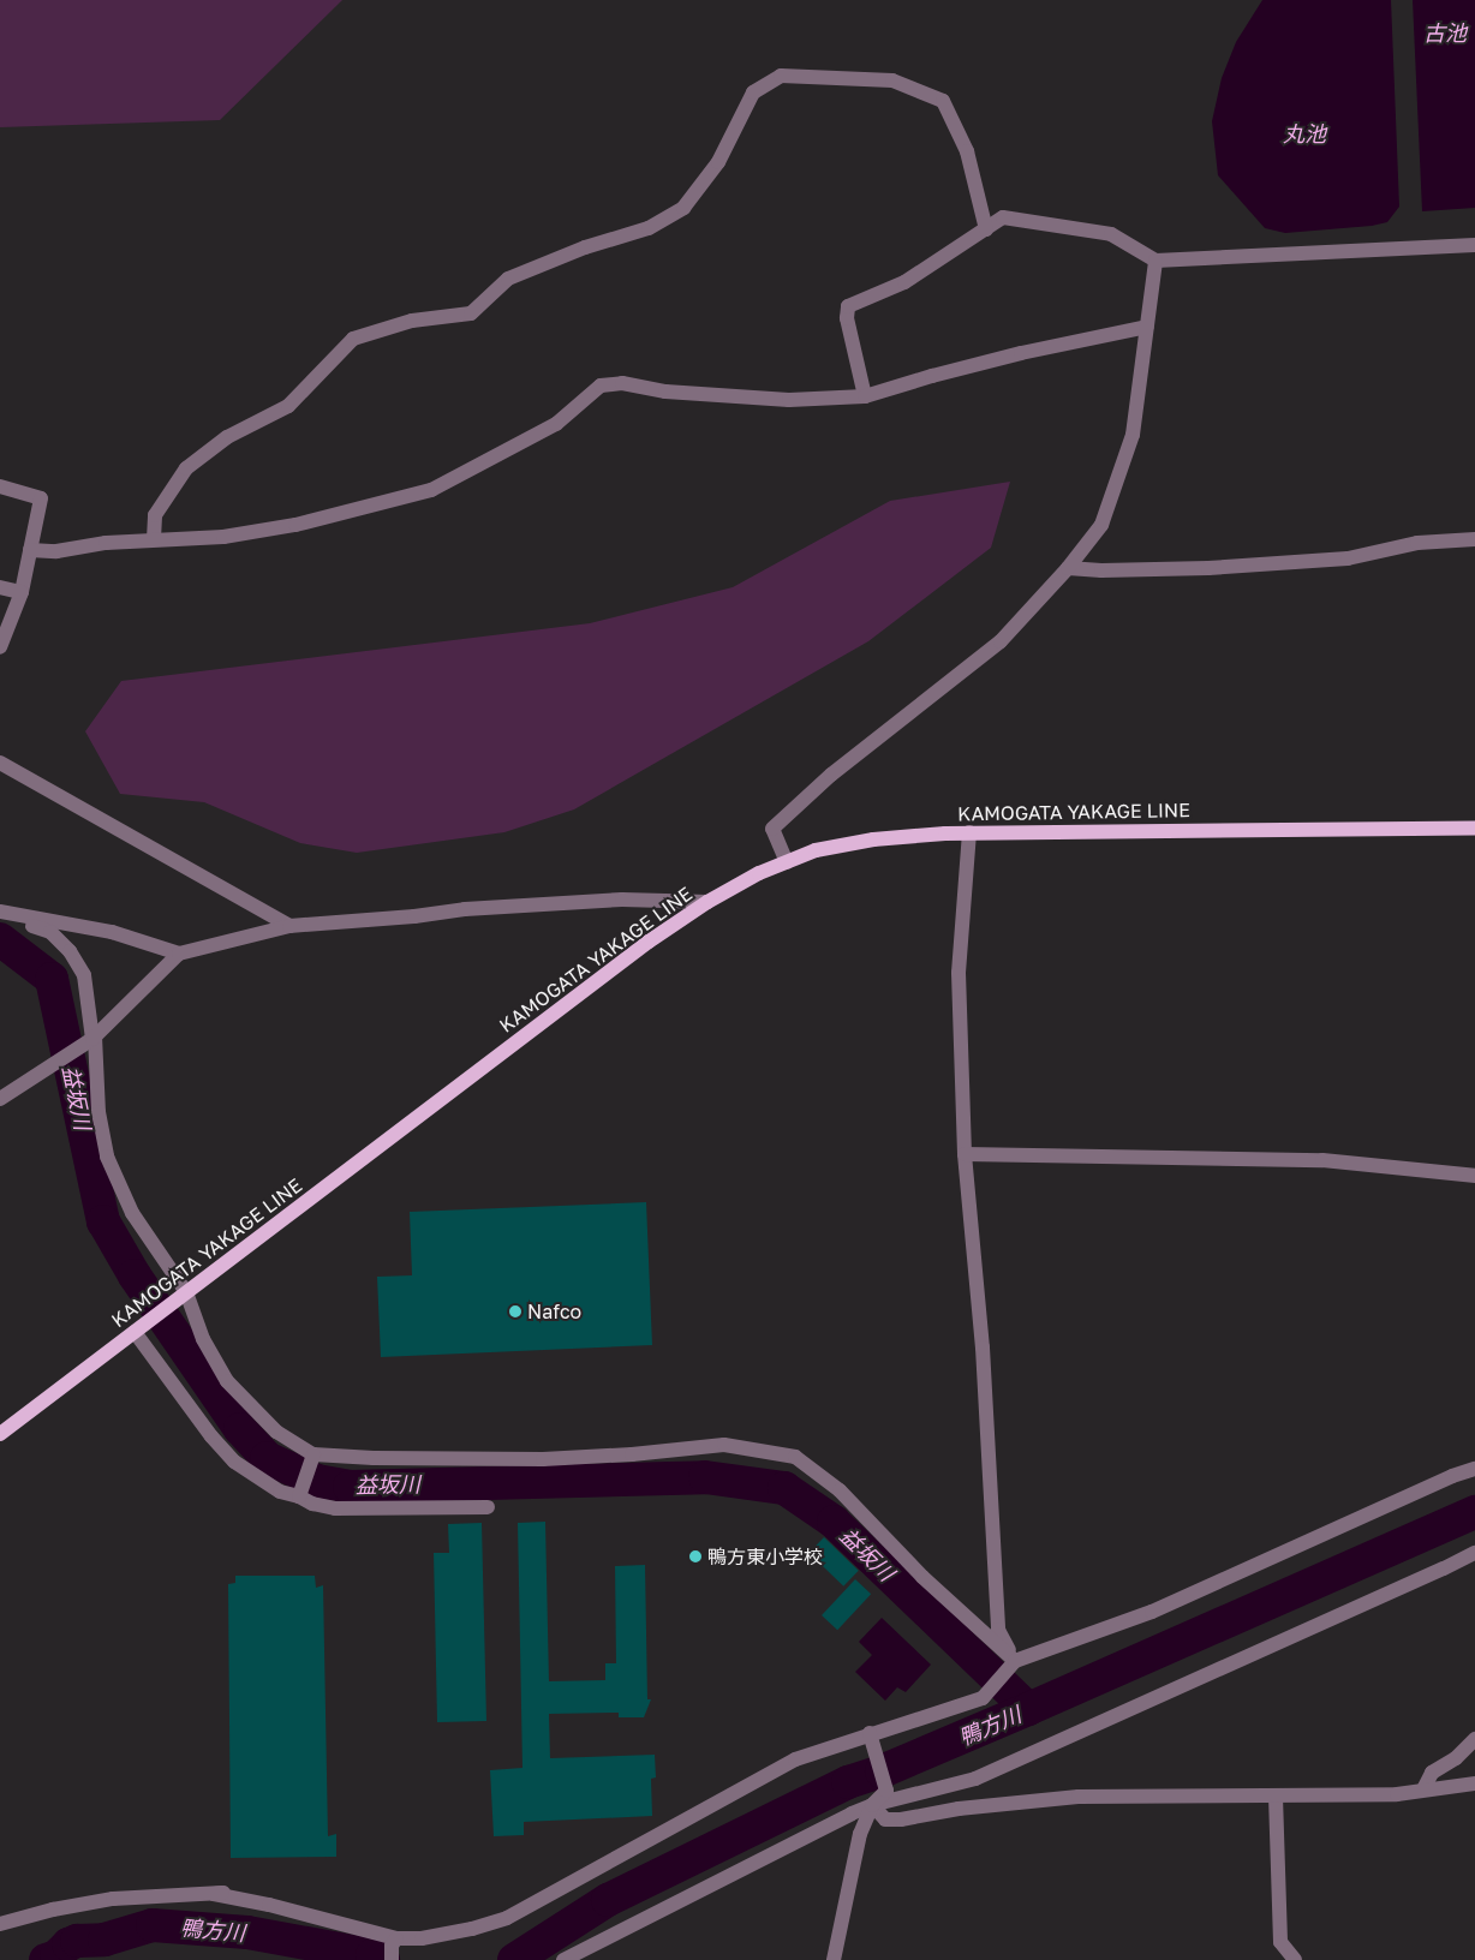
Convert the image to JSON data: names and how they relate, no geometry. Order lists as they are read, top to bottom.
{
  "streets": {
    "main road": ["KAMOGATA YAKAGE LINE"]
  },
  "water": [
    "古池",
    "丸池",
    "益坂川",
    "鴨方川"
  ],
  "places": ["Nafco", "鴨方東小学校"]
}
